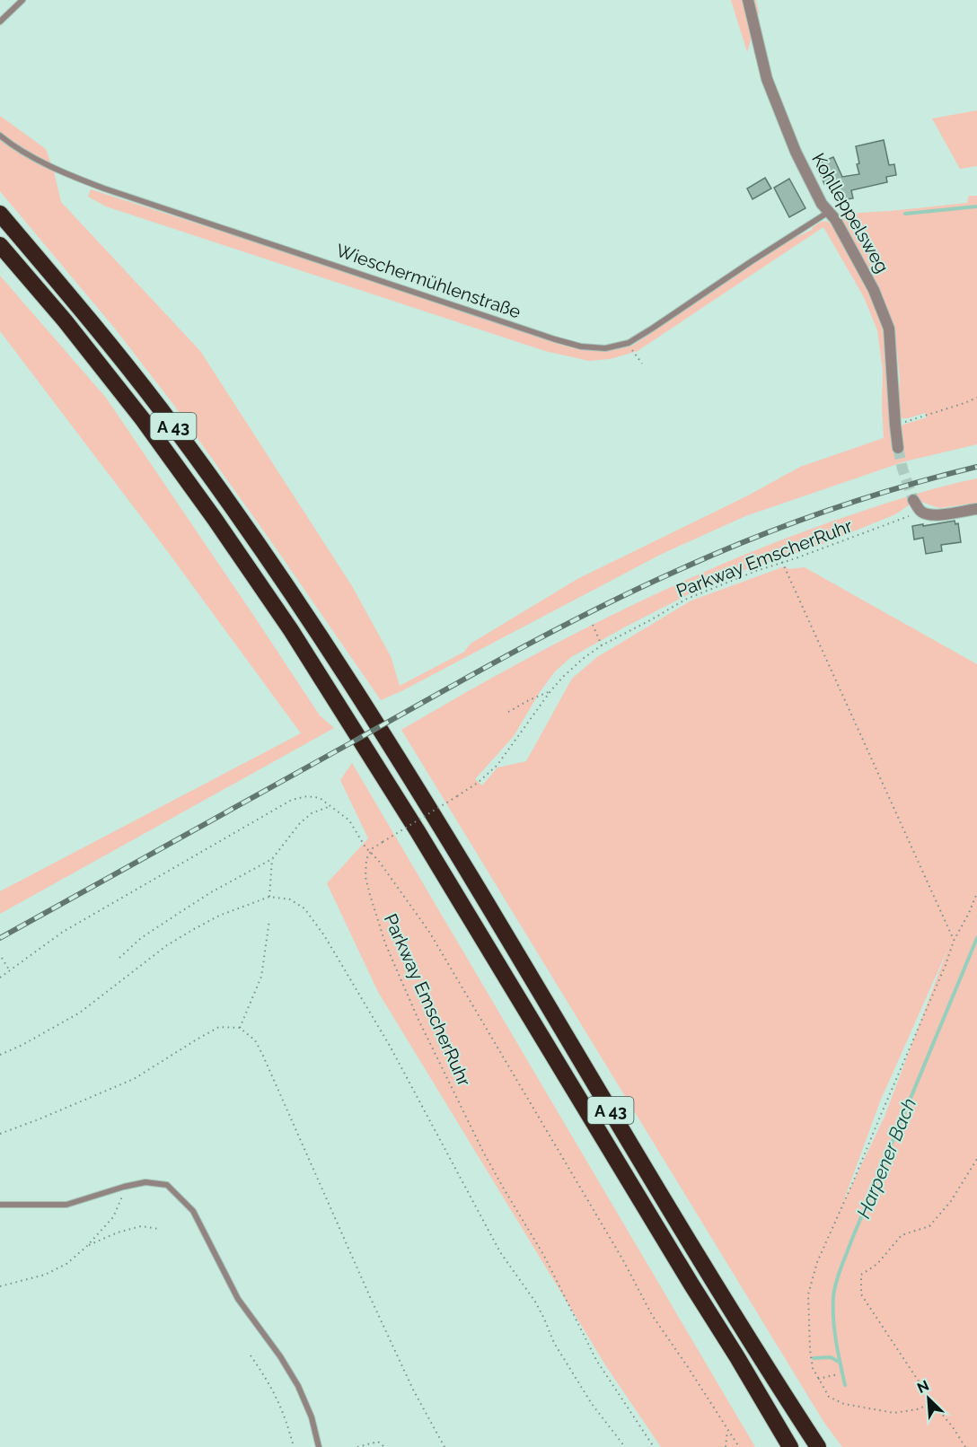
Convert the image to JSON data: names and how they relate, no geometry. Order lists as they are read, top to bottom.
{
  "streets": {
    "highway": ["A 43"],
    "street": ["Kohlleppelsweg"],
    "lane": ["Wieschermühlenstraße"],
    "path": ["Parkway EmscherRuhr"]
  },
  "crossings": [
    ["Kohlleppelsweg", "Wieschermühlenstraße"]
  ],
  "water": ["Harpener Bach"],
  "north": "top left"
}
